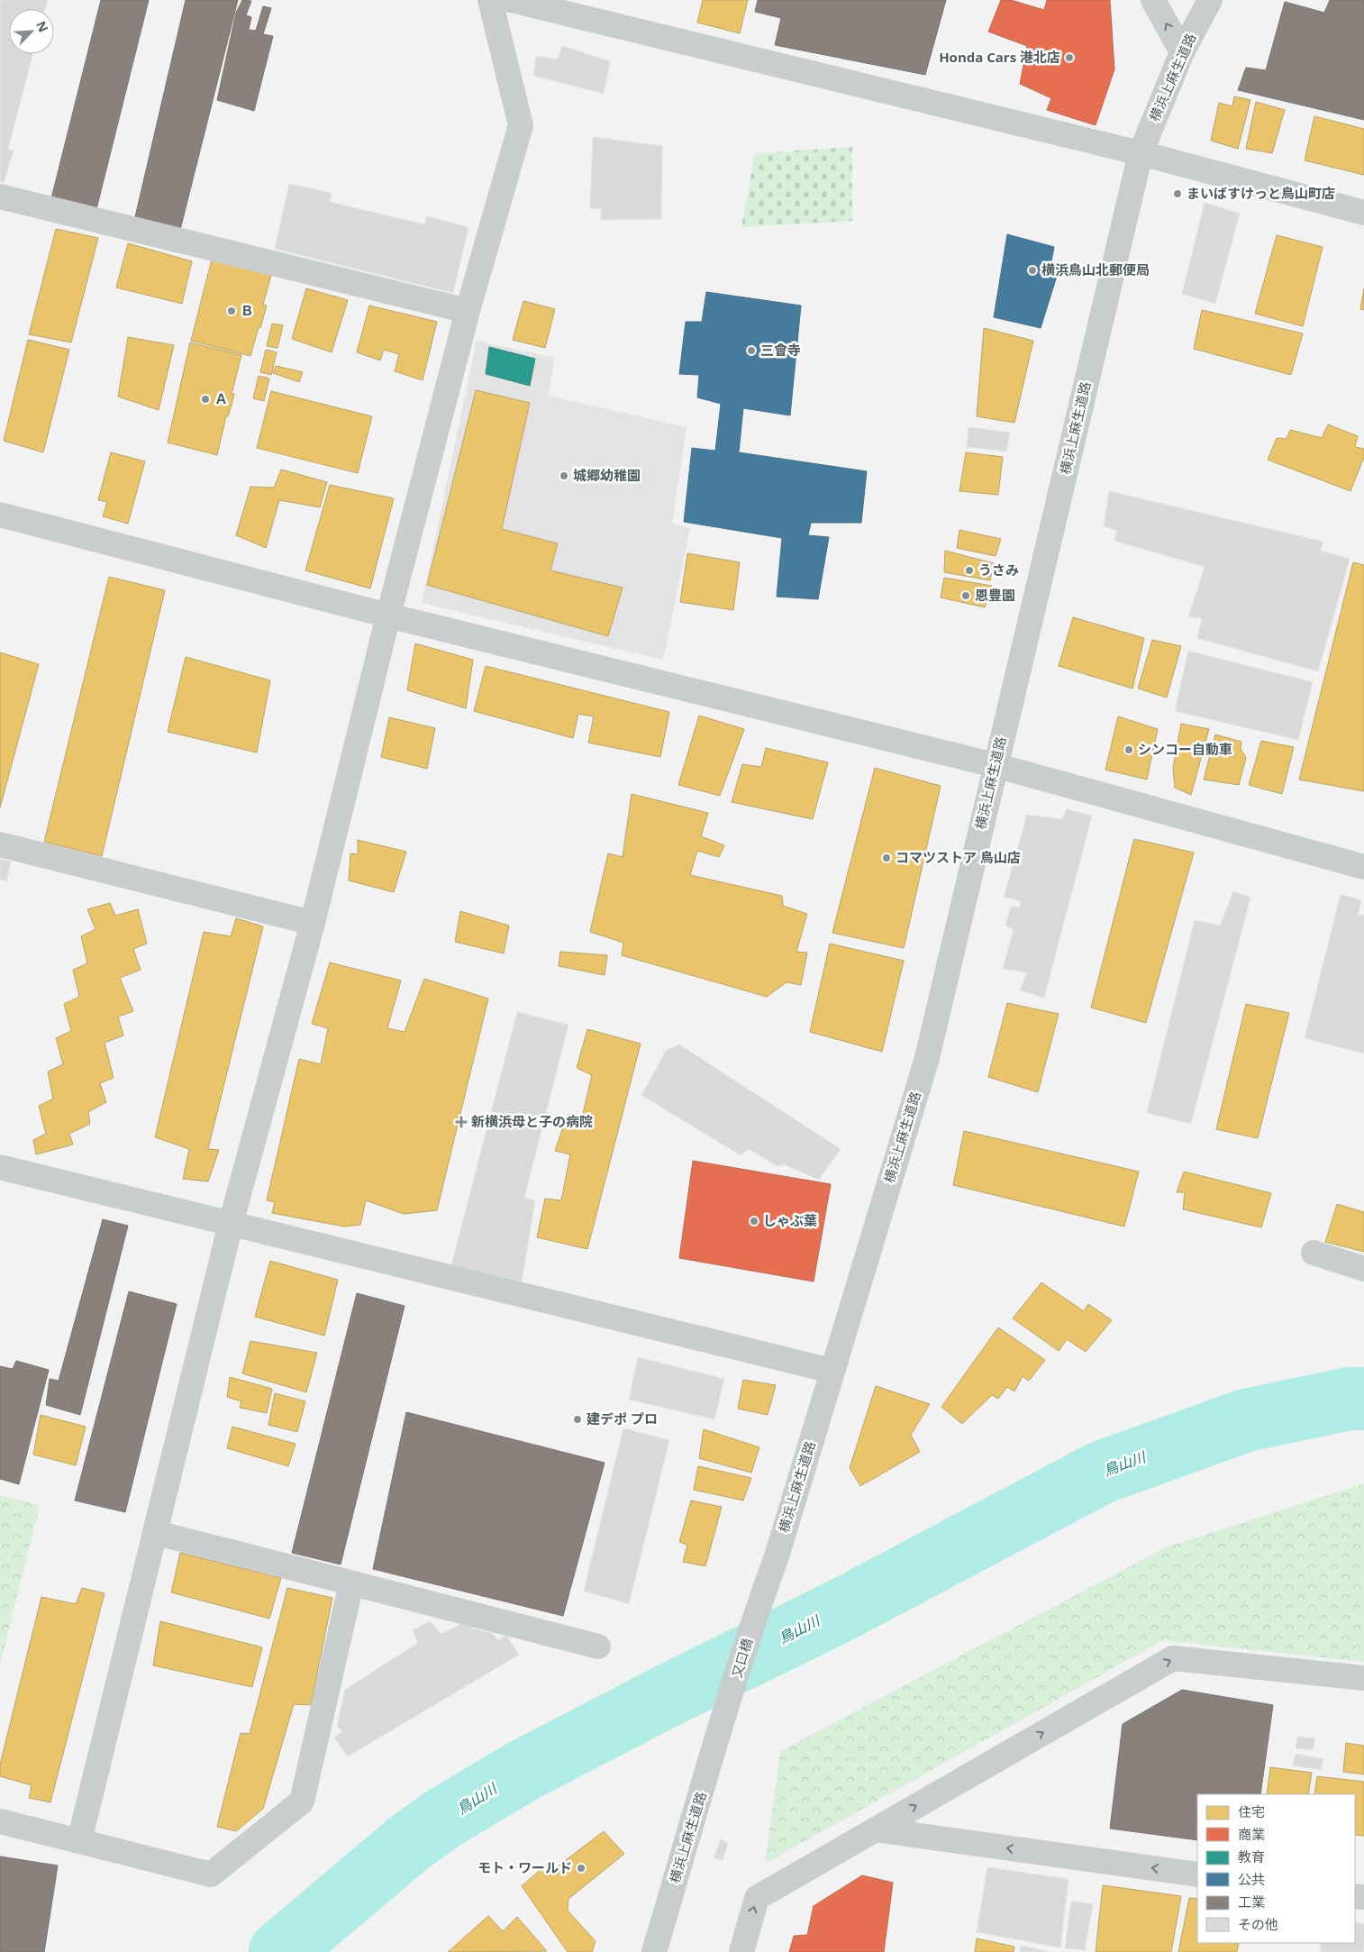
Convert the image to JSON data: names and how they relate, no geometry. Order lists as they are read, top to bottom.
{
  "streets": {
    "main road": ["横浜上麻生道路", "又口橋"]
  },
  "crossings": [
    ["横浜上麻生道路", "又口橋"]
  ],
  "water": ["鳥山川"],
  "places": {
    "other": [
      "Honda Cars 港北店",
      "まいばすけっと鳥山町店",
      "横浜鳥山北郵便局",
      "Ｂ",
      "三會寺",
      "Ａ",
      "城郷幼稚園",
      "うさみ",
      "恩豊園",
      "シンコー自動車",
      "コマツストア 鳥山店",
      "しゃぶ葉",
      "建デポ プロ",
      "モト・ワールド"
    ],
    "health": ["新横浜母と子の病院"]
  },
  "legend": [
    "住宅",
    "商業",
    "教育",
    "公共",
    "工業",
    "その他"
  ],
  "north": "top right"
}
